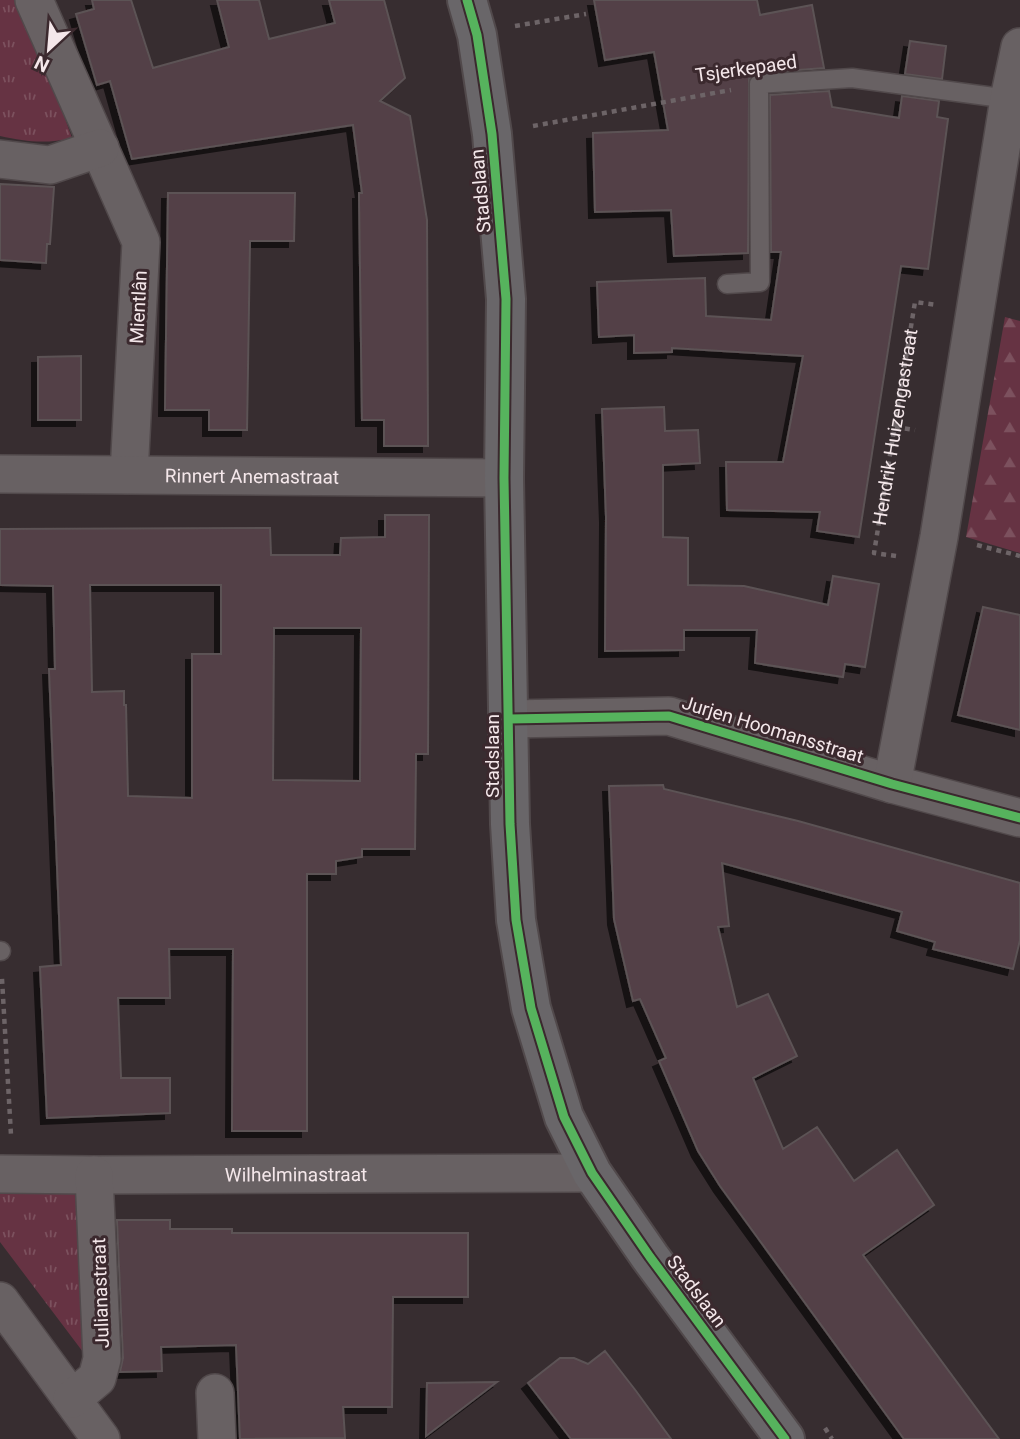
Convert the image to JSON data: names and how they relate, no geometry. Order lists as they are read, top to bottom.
{
  "streets": {
    "street": [
      "Stadslaan",
      "Mientlân",
      "Rinnert Anemastraat",
      "Jurjen Hoomansstraat",
      "Wilhelminastraat",
      "Julianastraat"
    ],
    "lane": ["Tsjerkepaed"],
    "path": ["Hendrik Huizengastraat"]
  },
  "crossings": [
    ["Tsjerkepaed", "Stadslaan"],
    ["Stadslaan", "Rinnert Anemastraat"],
    ["Stadslaan", "Jurjen Hoomansstraat"],
    ["Stadslaan", "Wilhelminastraat"],
    ["Mientlân", "Rinnert Anemastraat"],
    ["Wilhelminastraat", "Julianastraat"]
  ],
  "north": "bottom left"
}
